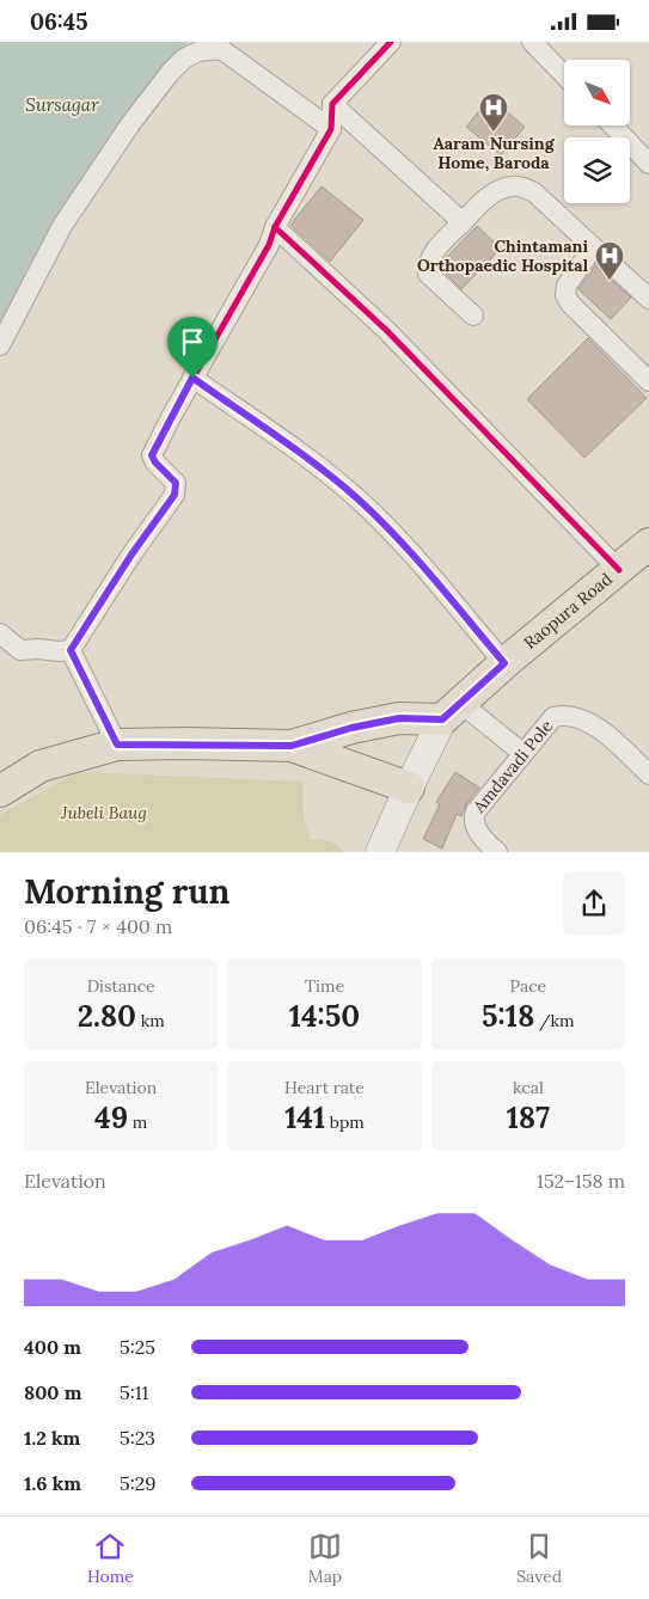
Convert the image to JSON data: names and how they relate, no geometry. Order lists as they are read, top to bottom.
{
  "streets": {
    "main road": ["Raopura Road"],
    "street": ["Amdavadi Pole"]
  },
  "water": ["Sursagar"],
  "parks": ["Jubeli Baug"],
  "places": {
    "hospital": ["Aaram Nursing Home, Baroda", "Chintamani Orthopaedic Hospital"]
  },
  "north": "bottom right",
  "page": {
    "status": "06:45",
    "heading": ["Morning run", "06:45 · 7 × 400 m"],
    "stats": [
      ["Distance", "2.80 km"],
      ["Time", "14:50"],
      ["Pace", "5:18 /km"],
      ["Elevation", "49 m"],
      ["Heart rate", "141 bpm"],
      ["kcal", "187"]
    ],
    "chart": ["Elevation", "152–158 m"],
    "list": [
      {
        "name": "400 m",
        "note": "5:25"
      },
      {
        "name": "800 m",
        "note": "5:11"
      },
      {
        "name": "1.2 km",
        "note": "5:23"
      },
      {
        "name": "1.6 km",
        "note": "5:29"
      }
    ],
    "tabs": ["Home", "Map", "Saved"]
  }
}
